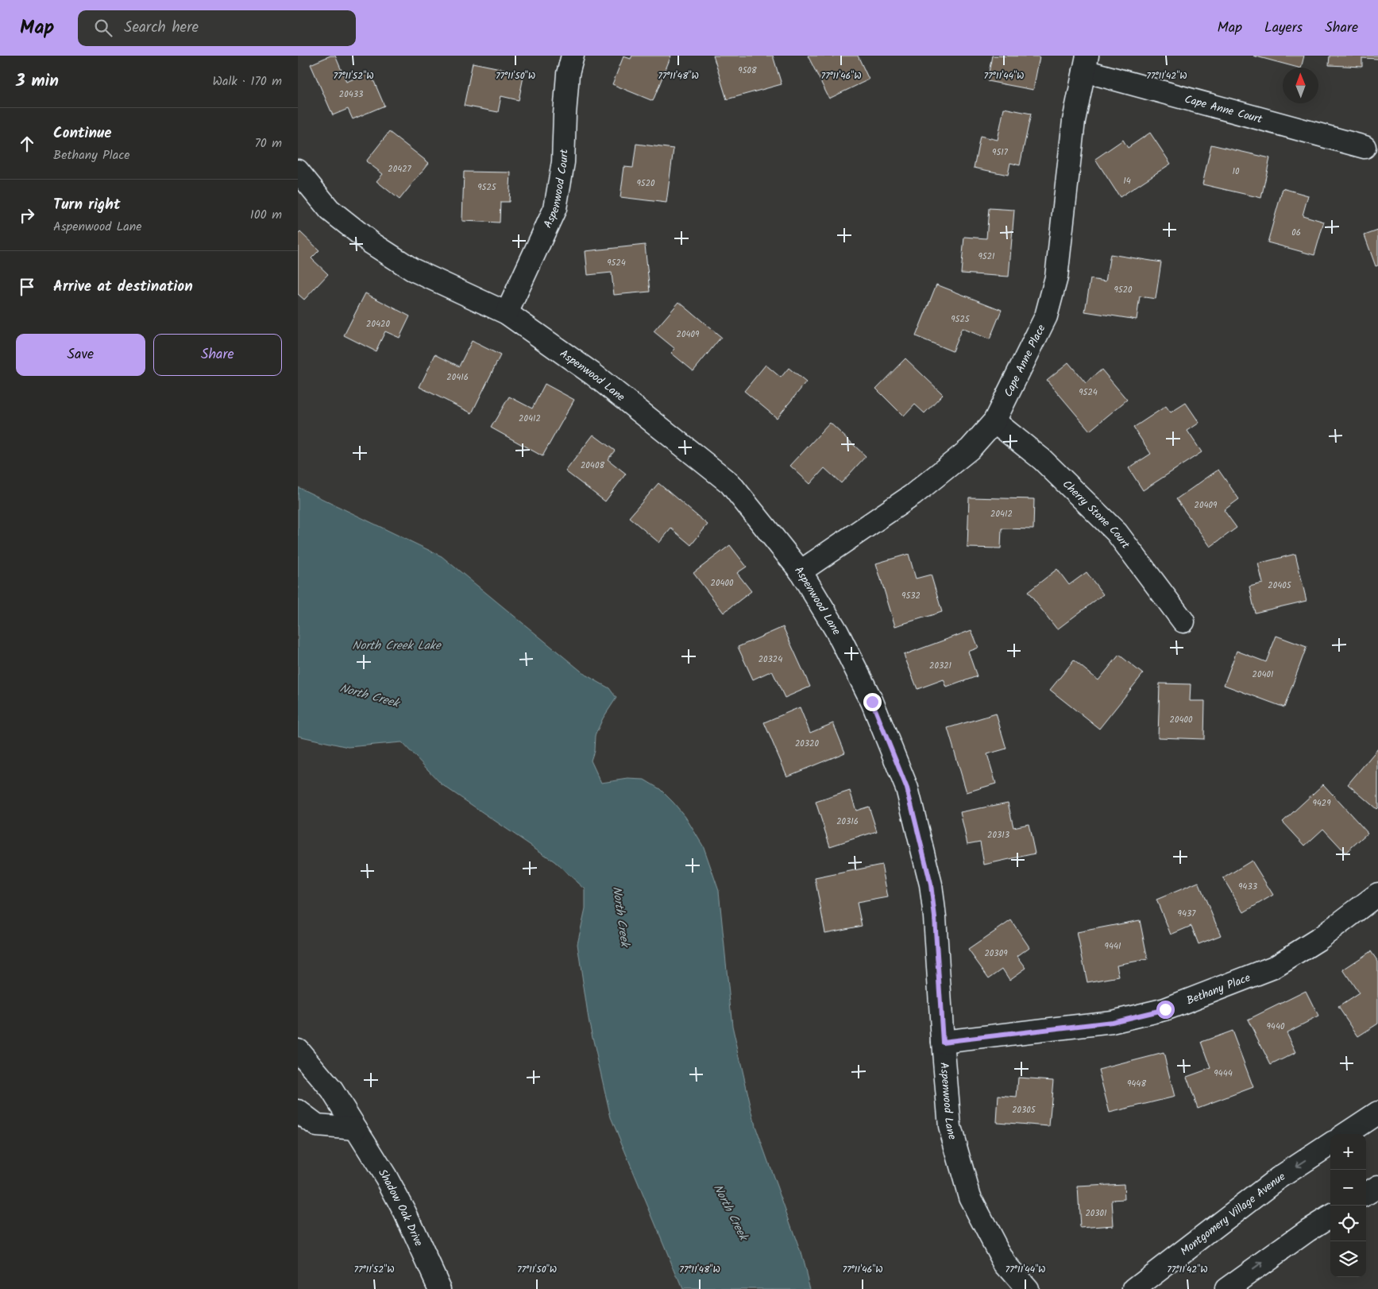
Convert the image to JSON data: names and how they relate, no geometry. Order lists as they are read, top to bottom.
{
  "streets": {
    "street": [
      "Cape Anne Court",
      "Aspenwood Court",
      "Cape Anne Place",
      "Aspenwood Lane",
      "Cherry Stone Court",
      "Bethany Place",
      "Shadow Oak Drive",
      "Montgomery Village Avenue"
    ]
  },
  "crossings": [
    ["Cape Anne Court", "Cape Anne Place"],
    ["Aspenwood Court", "Aspenwood Lane"],
    ["Cape Anne Place", "Aspenwood Lane"],
    ["Cape Anne Place", "Cherry Stone Court"],
    ["Aspenwood Lane", "Bethany Place"]
  ],
  "water": ["North Creek Lake", "North Creek"],
  "house_numbers": [
    "9508",
    "20433",
    "9517",
    "20427",
    "10",
    "14",
    "9520",
    "9525",
    "06",
    "9521",
    "9524",
    "9520",
    "9525",
    "20420",
    "20409",
    "20416",
    "9524",
    "20412",
    "20408",
    "20409",
    "20412",
    "20400",
    "20405",
    "9532",
    "20324",
    "20321",
    "20401",
    "20400",
    "20320",
    "9429",
    "20316",
    "20313",
    "9433",
    "9437",
    "9441",
    "20309",
    "9440",
    "9444",
    "9448",
    "20305",
    "20301"
  ],
  "north": "top",
  "page": {
    "header": "Map",
    "search": "Search here",
    "nav": ["Map", "Layers", "Share"],
    "heading": ["3 min", "Walk · 170 m"],
    "list": [
      ["Continue", "Bethany Place", "70 m"],
      ["Turn right", "Aspenwood Lane", "100 m"],
      "Arrive at destination"
    ],
    "buttons": ["Save", "Share"],
    "map_buttons": ["+", "−"]
  },
  "coordinates": [
    "77°11'52\"W",
    "77°11'50\"W",
    "77°11'48\"W",
    "77°11'46\"W",
    "77°11'44\"W",
    "77°11'42\"W"
  ]
}
